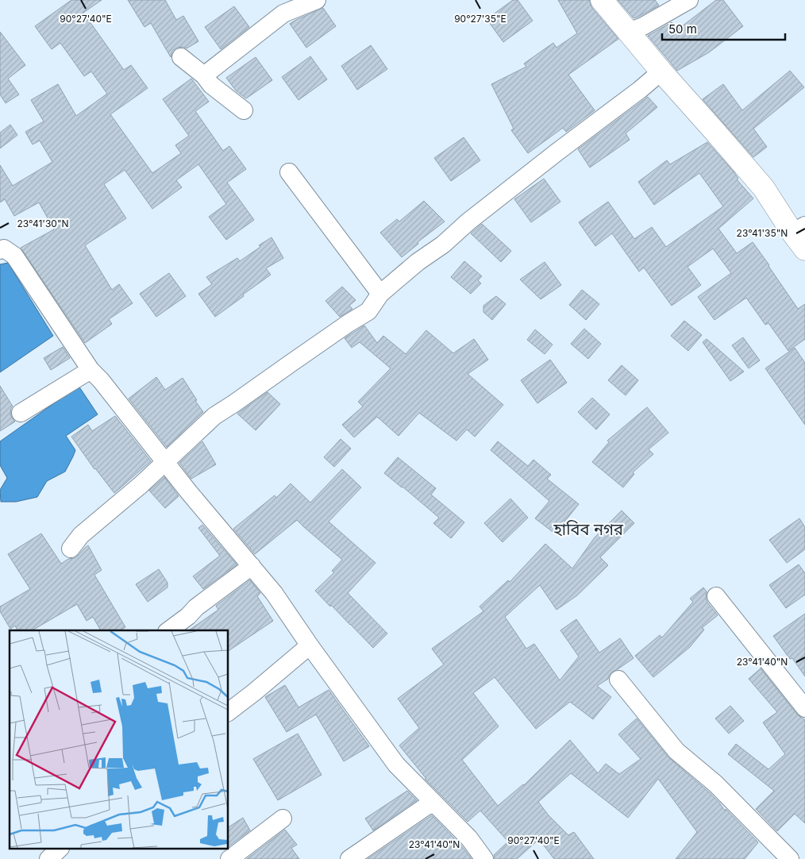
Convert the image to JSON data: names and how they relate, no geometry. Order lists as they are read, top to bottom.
{
  "districts": ["হাবিব নগর"],
  "scale_bar": "50 m",
  "coordinates": [
    "90°27'40\"E",
    "90°27'35\"E",
    "23°41'30\"N",
    "23°41'35\"N",
    "23°41'40\"N"
  ]
}
